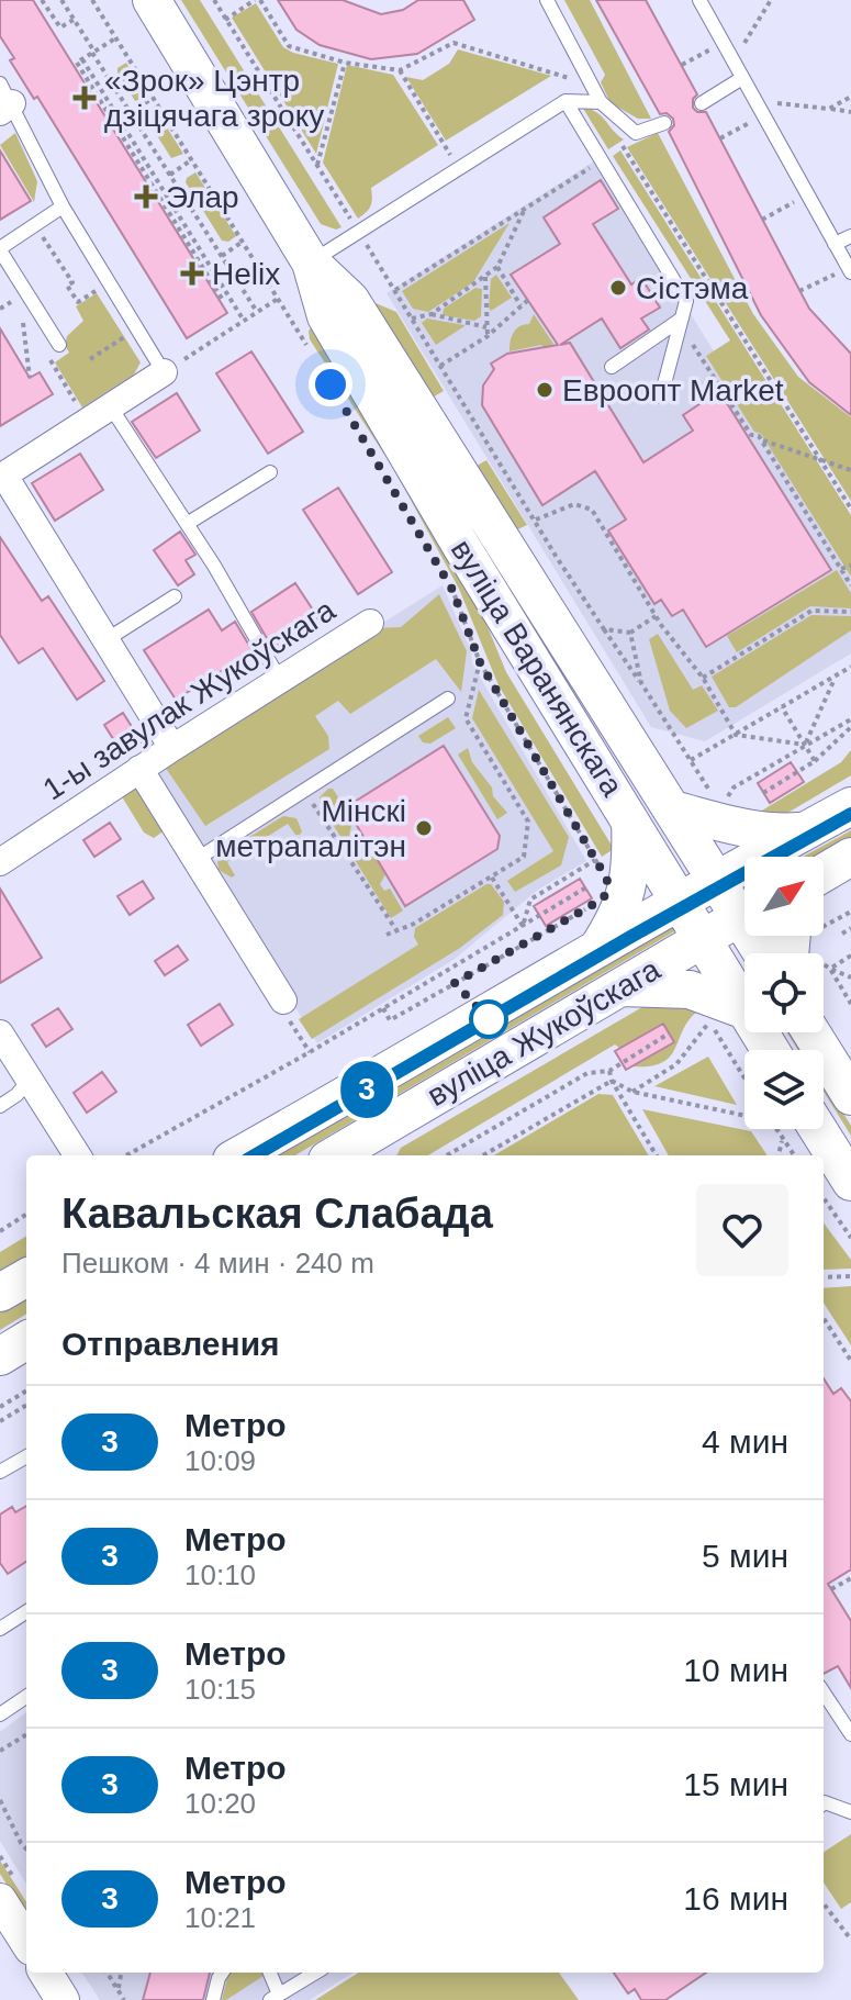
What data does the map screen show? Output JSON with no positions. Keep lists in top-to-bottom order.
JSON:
{
  "streets": {
    "main road": ["вуліца Варанянскага", "вуліца Жукоўскага"],
    "street": ["1-ы завулак Жукоўскага"]
  },
  "crossings": [
    ["вуліца Варанянскага", "вуліца Жукоўскага"]
  ],
  "places": {
    "health": ["«Зрок» Цэнтр дзіцячага зроку", "Элар", "Helix"],
    "other": ["Сістэма", "Евроопт Market", "Мінскі метрапалітэн"]
  },
  "lines": ["metro line 3"],
  "north": "top right",
  "page": {
    "on_map": "3",
    "heading": [
      ["Кавальская Слабада", "Пешком · 4 мин · 240 m"],
      "Отправления"
    ],
    "list": [
      {
        "mark": "3",
        "name": "Метро",
        "note": "10:09",
        "value": "4 мин"
      },
      {
        "mark": "3",
        "name": "Метро",
        "note": "10:10",
        "value": "5 мин"
      },
      {
        "mark": "3",
        "name": "Метро",
        "note": "10:15",
        "value": "10 мин"
      },
      {
        "mark": "3",
        "name": "Метро",
        "note": "10:20",
        "value": "15 мин"
      },
      {
        "mark": "3",
        "name": "Метро",
        "note": "10:21",
        "value": "16 мин"
      }
    ]
  }
}
